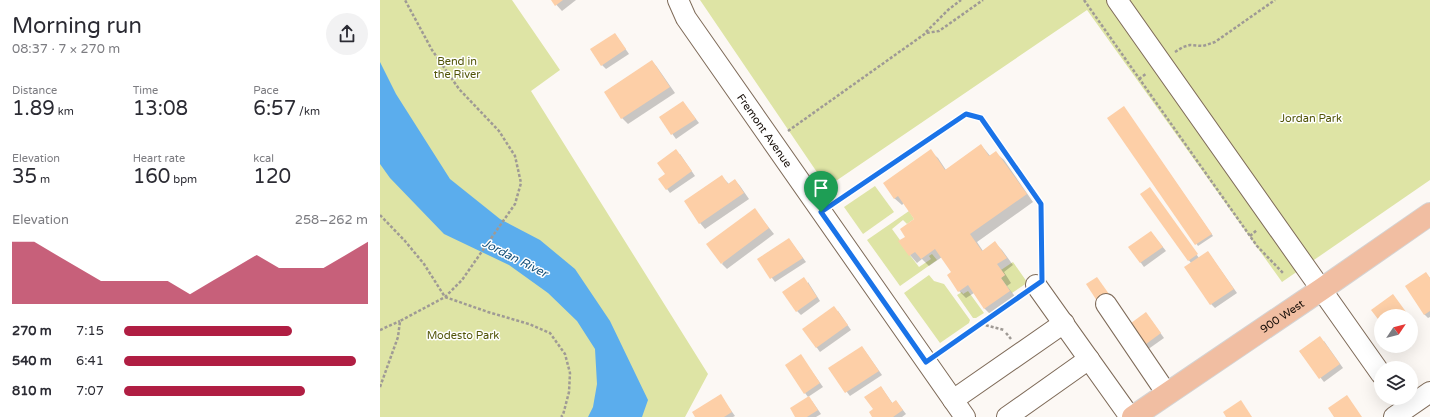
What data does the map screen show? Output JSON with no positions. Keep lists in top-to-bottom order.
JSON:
{
  "streets": {
    "main road": ["900 West"],
    "street": ["Fremont Avenue"]
  },
  "water": ["Jordan River"],
  "parks": ["Bend in the River", "Jordan Park", "Modesto Park"],
  "north": "top right",
  "page": {
    "heading": ["Morning run", "08:37 · 7 × 270 m"],
    "stats": [
      ["Distance", "1.89 km"],
      ["Time", "13:08"],
      ["Pace", "6:57 /km"],
      ["Elevation", "35 m"],
      ["Heart rate", "160 bpm"],
      ["kcal", "120"]
    ],
    "chart": ["Elevation", "258–262 m"],
    "list": [
      {
        "name": "270 m",
        "note": "7:15"
      },
      {
        "name": "540 m",
        "note": "6:41"
      },
      {
        "name": "810 m",
        "note": "7:07"
      }
    ]
  }
}
